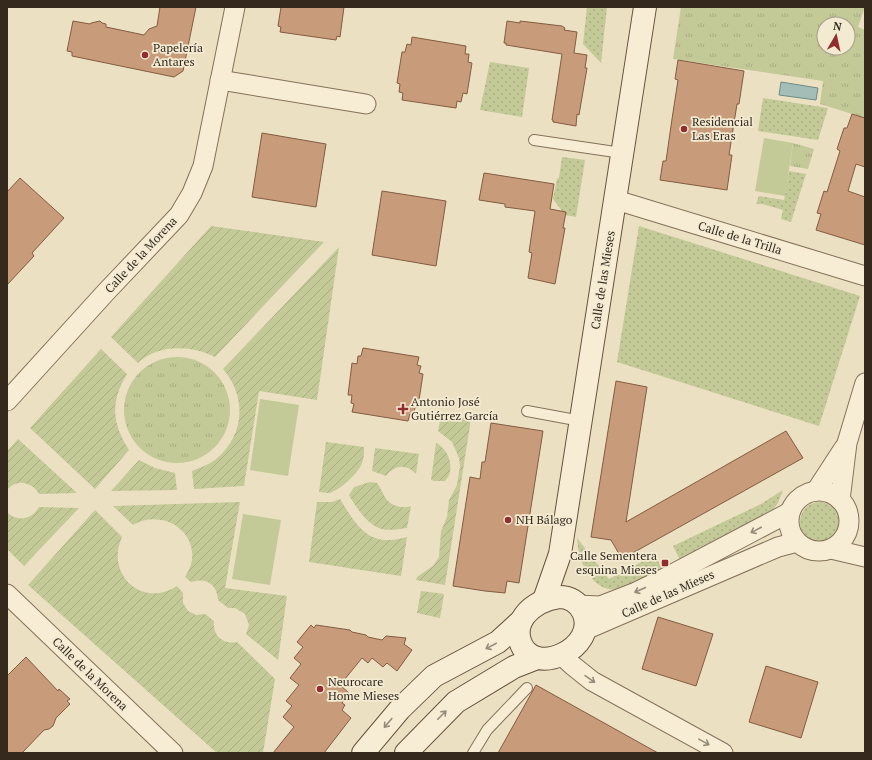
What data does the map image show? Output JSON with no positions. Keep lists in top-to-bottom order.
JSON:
{
  "streets": {
    "main road": ["Calle de las Mieses"],
    "street": ["Calle de la Trilla", "Calle de la Morena"]
  },
  "crossings": [
    ["Calle de la Trilla", "Calle de las Mieses"]
  ],
  "places": {
    "other": [
      "Papelería Antares",
      "Residencial Las Eras",
      "NH Bálago",
      "Neurocare Home Mieses"
    ],
    "health": ["Antonio José Gutiérrez García"],
    "transit": ["Calle Sementera esquina Mieses"]
  },
  "north": "top"
}
